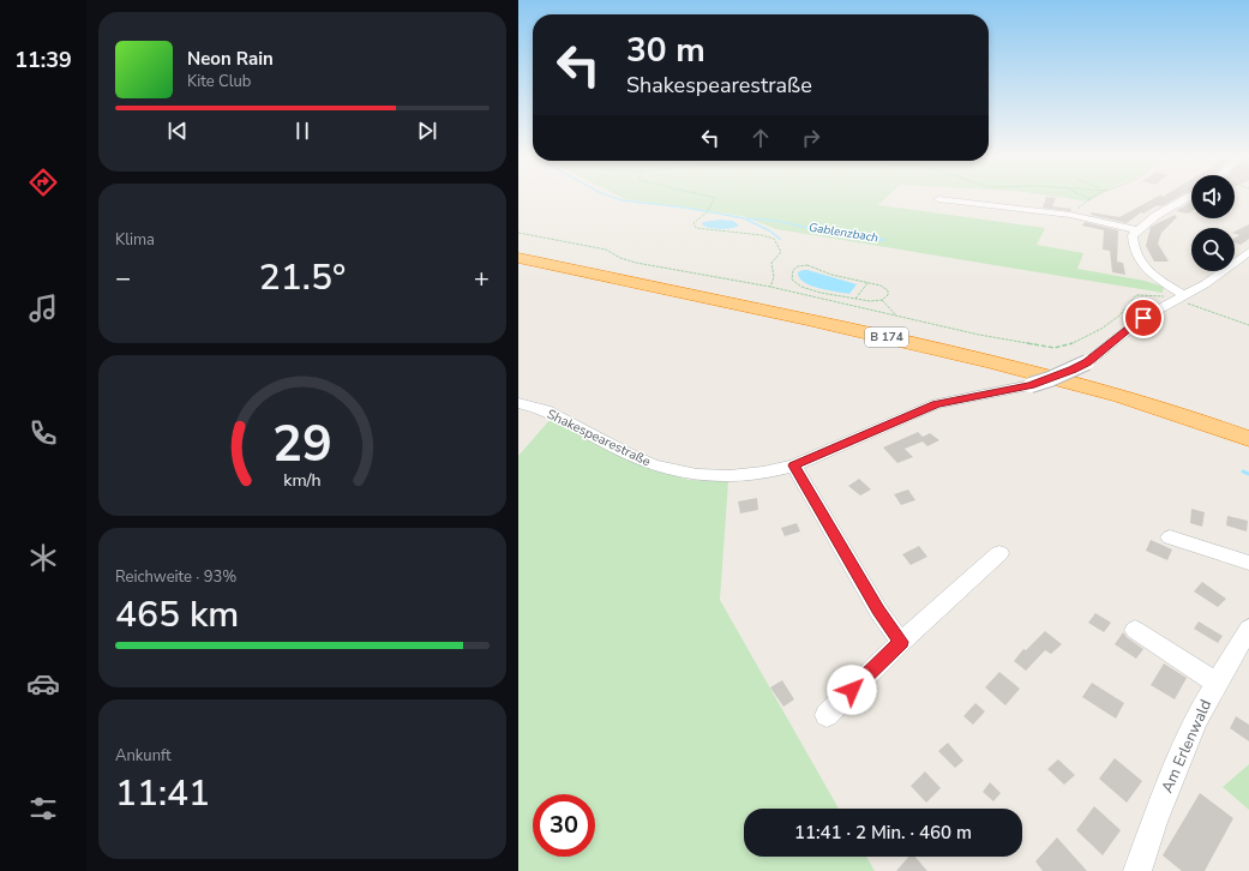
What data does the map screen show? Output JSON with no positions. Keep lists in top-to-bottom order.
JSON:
{
  "streets": {
    "highway": ["B 174"],
    "street": ["Shakespearestraße", "Am Erlenwald"]
  },
  "water": ["Gablenzbach"],
  "page": {
    "tabs": "11:39",
    "turn": ["30 m", "Shakespearestraße"],
    "song": ["Neon Rain", "Kite Club"],
    "tile": [
      "Klima",
      ["Reichweite · 93%", "465 km"],
      ["Ankunft", "11:41"]
    ],
    "heat": ["−", "21.5°", "+"],
    "limit": "30",
    "trip": "11:41 · 2 Min. · 460 m",
    "gauge": ["29", "km/h"]
  }
}
